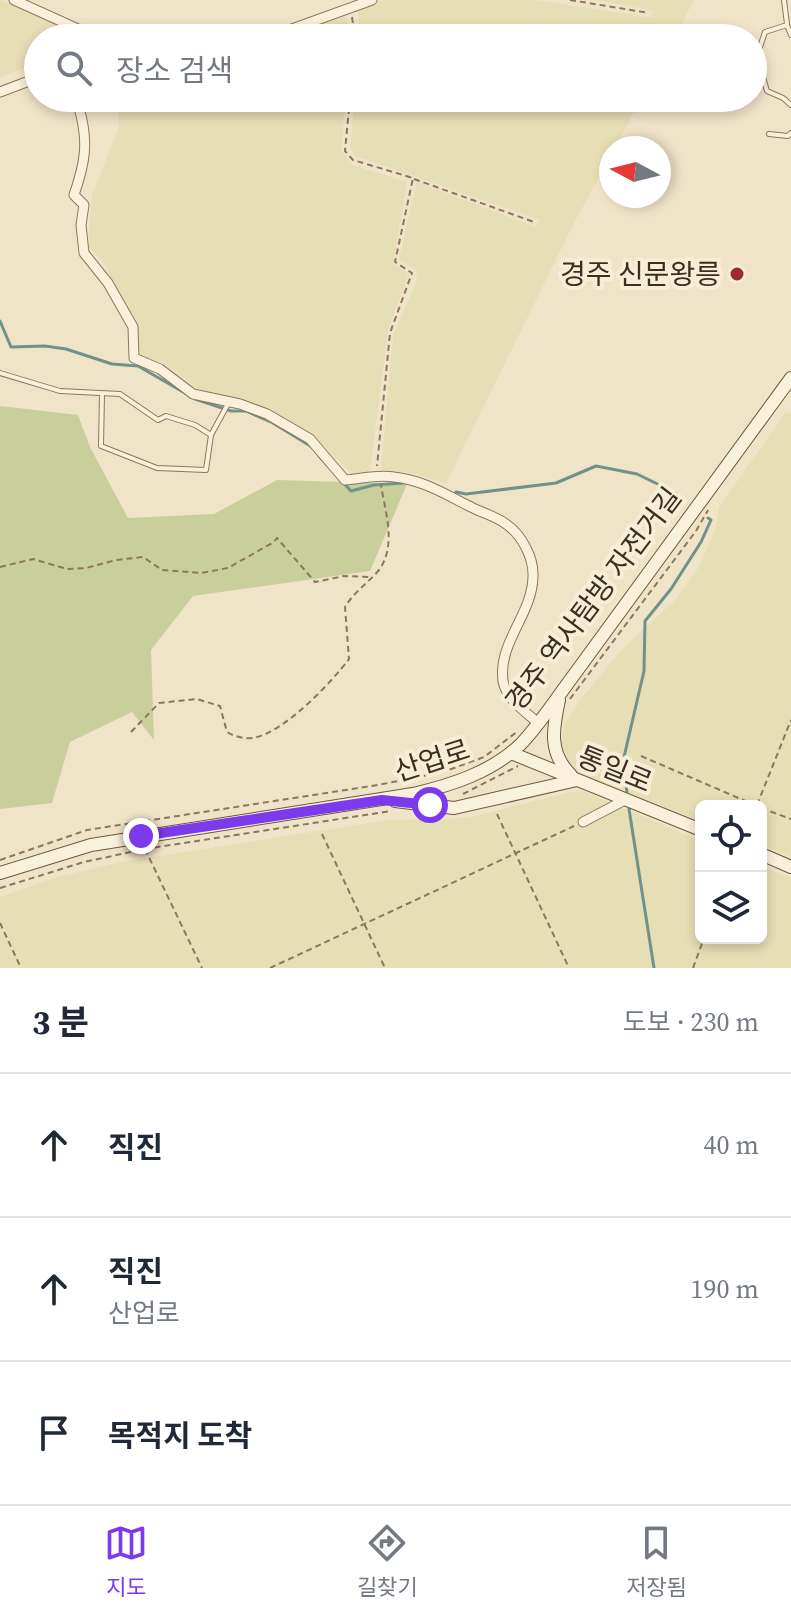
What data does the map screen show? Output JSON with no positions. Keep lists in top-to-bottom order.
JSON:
{
  "streets": {
    "street": ["산업로", "통일로"],
    "path": ["경주 역사탐방 자전거길"]
  },
  "crossings": [
    ["경주 역사탐방 자전거길", "산업로"],
    ["산업로", "통일로"]
  ],
  "places": ["경주 신문왕릉"],
  "north": "left",
  "page": {
    "search": "장소 검색",
    "heading": ["3 분", "도보 · 230 m"],
    "list": [
      ["직진", "40 m"],
      ["직진", "산업로", "190 m"],
      "목적지 도착"
    ],
    "nav": ["지도", "길찾기", "저장됨"]
  }
}
